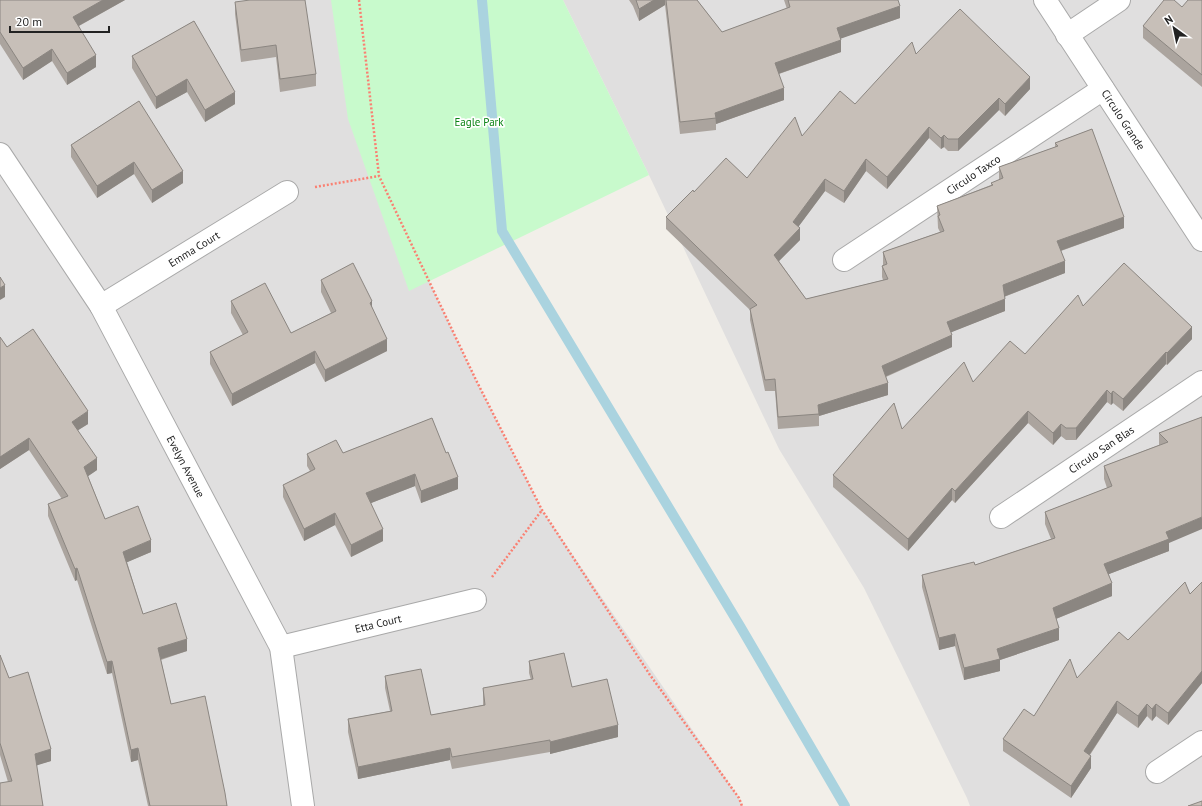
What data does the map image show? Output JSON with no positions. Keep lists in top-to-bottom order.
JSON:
{
  "streets": {
    "street": [
      "Circulo Grande",
      "Circulo Taxco",
      "Emma Court",
      "Circulo San Blas",
      "Evelyn Avenue",
      "Etta Court"
    ]
  },
  "crossings": [
    ["Circulo Grande", "Circulo Taxco"],
    ["Emma Court", "Evelyn Avenue"],
    ["Evelyn Avenue", "Etta Court"]
  ],
  "parks": ["Eagle Park"],
  "scale_bar": "20 m",
  "north": "top left"
}
